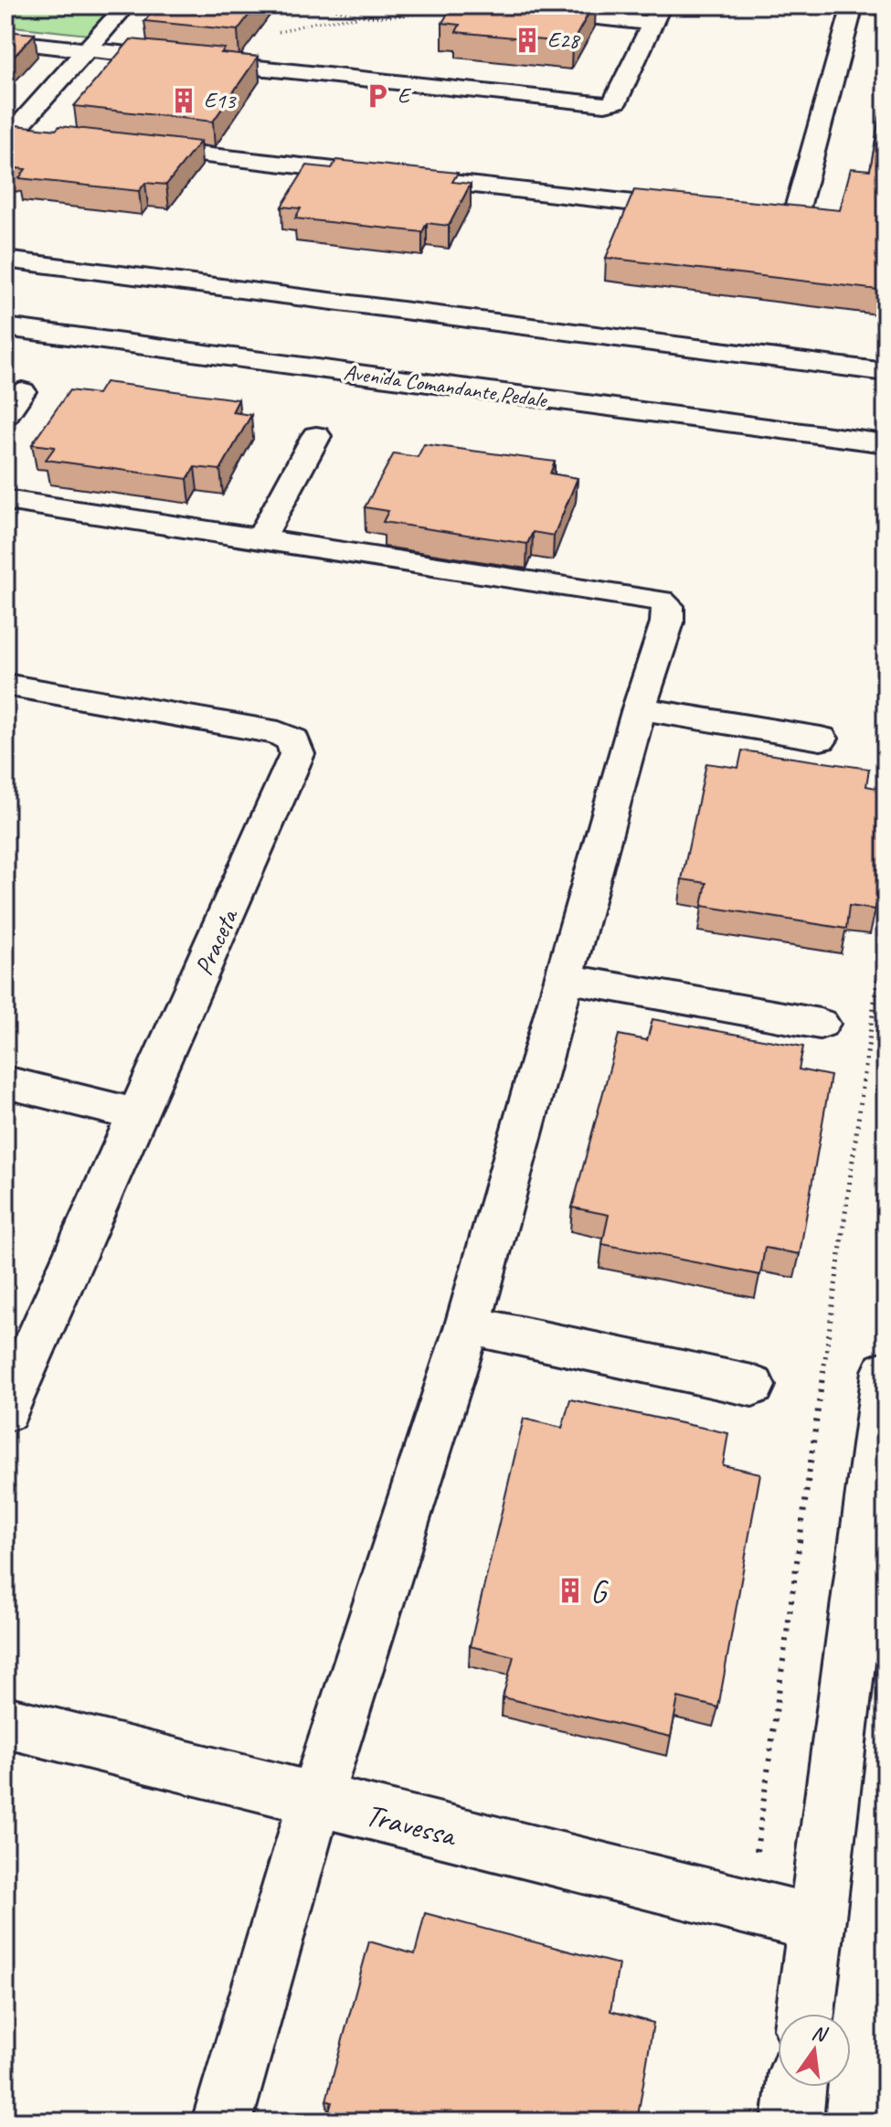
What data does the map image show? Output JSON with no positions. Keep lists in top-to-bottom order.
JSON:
{
  "streets": {
    "street": ["Avenida Comandante Pedale", "Praceta", "Travessa"]
  },
  "places": {
    "building": ["E28", "E13", "G"],
    "parking": ["E"]
  },
  "north": "top"
}
